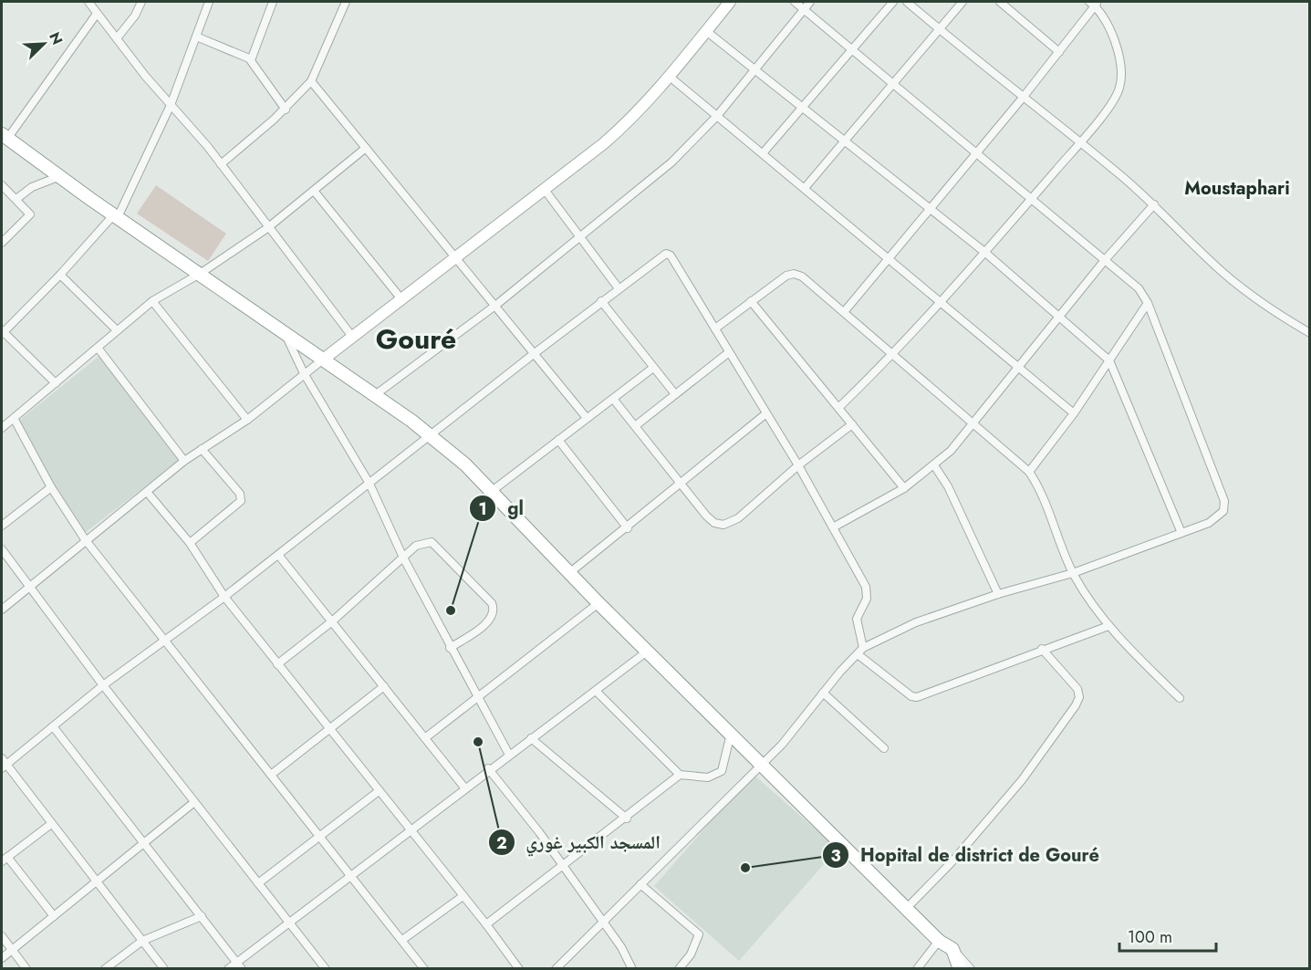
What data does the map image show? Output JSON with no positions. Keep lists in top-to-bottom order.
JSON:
{
  "districts": ["Moustaphari", "Gouré"],
  "places": ["gl", "المسجد الكبير غوري", "Hopital de district de Gouré"],
  "scale_bar": "100 m",
  "north": "top right"
}
